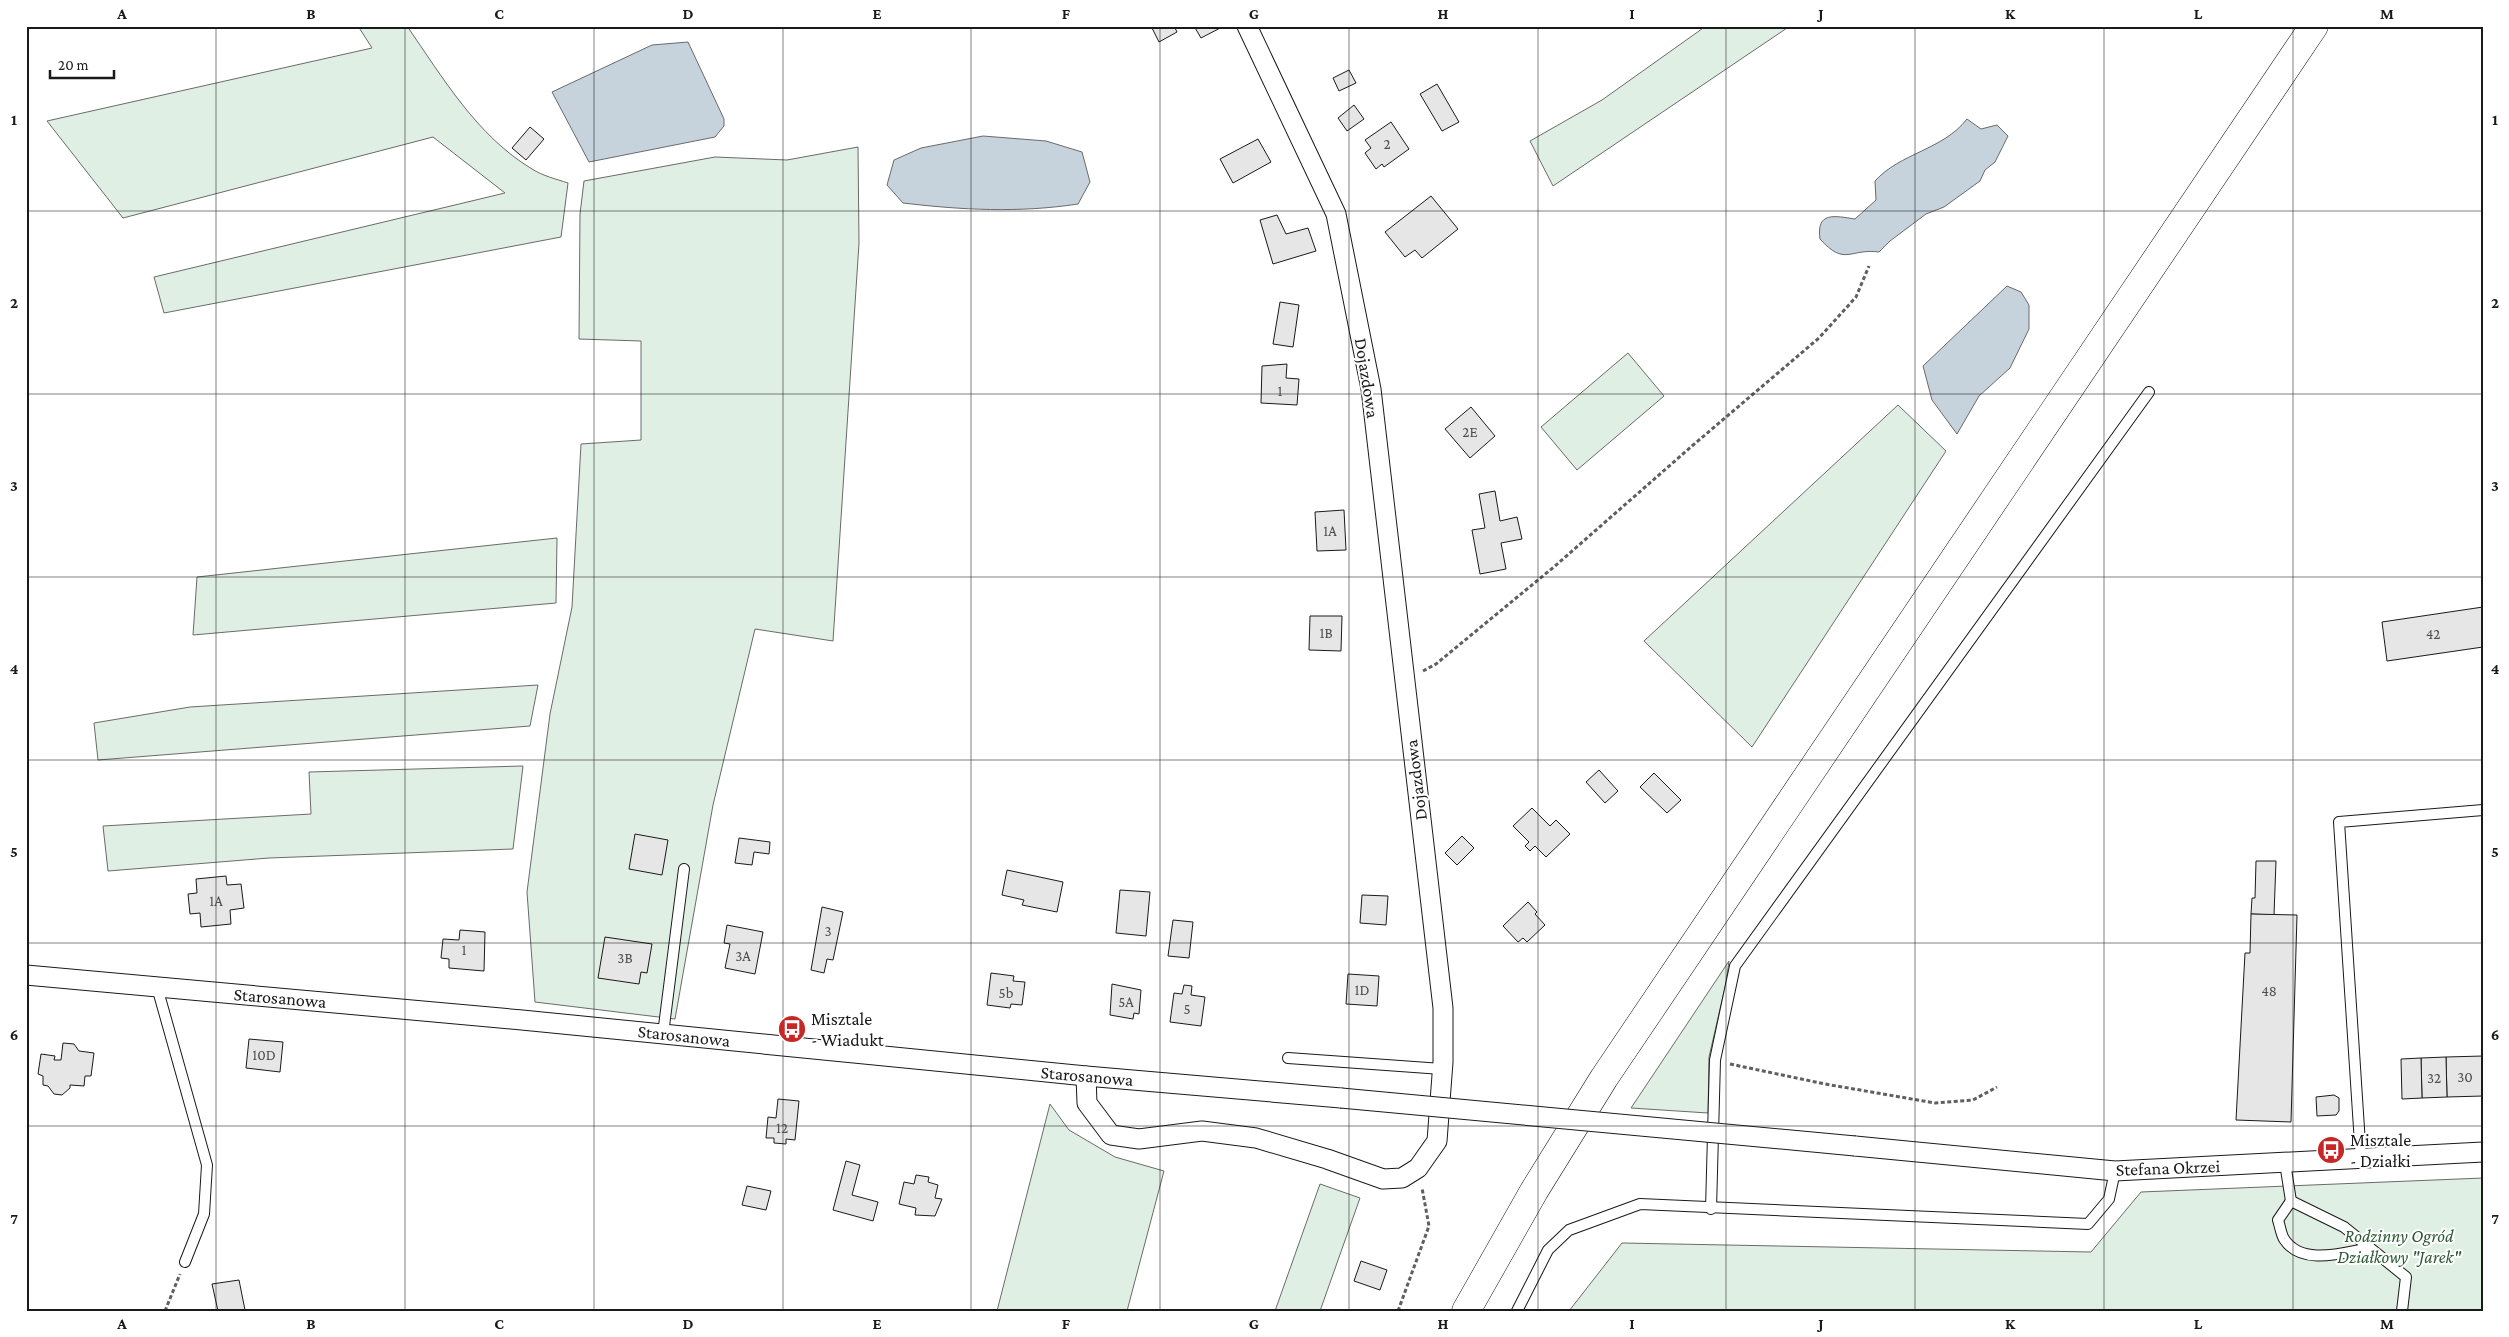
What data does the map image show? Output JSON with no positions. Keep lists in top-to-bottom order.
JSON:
{
  "streets": {
    "street": ["Dojazdowa", "Starosanowa", "Stefana Okrzei"]
  },
  "crossings": [
    ["Dojazdowa", "Starosanowa"],
    ["Starosanowa", "Stefana Okrzei"]
  ],
  "parks": ["Rodzinny Ogród Działkowy \"Jarek\""],
  "places": {
    "bus stop": ["Misztale - Wiadukt", "Misztale - Działki"]
  },
  "house_numbers": [
    "2",
    "1",
    "2E",
    "1A",
    "1B",
    "42",
    "1A",
    "3",
    "1",
    "3A",
    "3B",
    "1D",
    "48",
    "5b",
    "5A",
    "5",
    "10D",
    "30",
    "32",
    "12"
  ],
  "scale_bar": "20 m",
  "grid": {
    "columns": [
      "A",
      "B",
      "C",
      "D",
      "E",
      "F",
      "G",
      "H",
      "I",
      "J",
      "K",
      "L",
      "M"
    ],
    "rows": [
      "1",
      "2",
      "3",
      "4",
      "5",
      "6",
      "7"
    ]
  }
}
